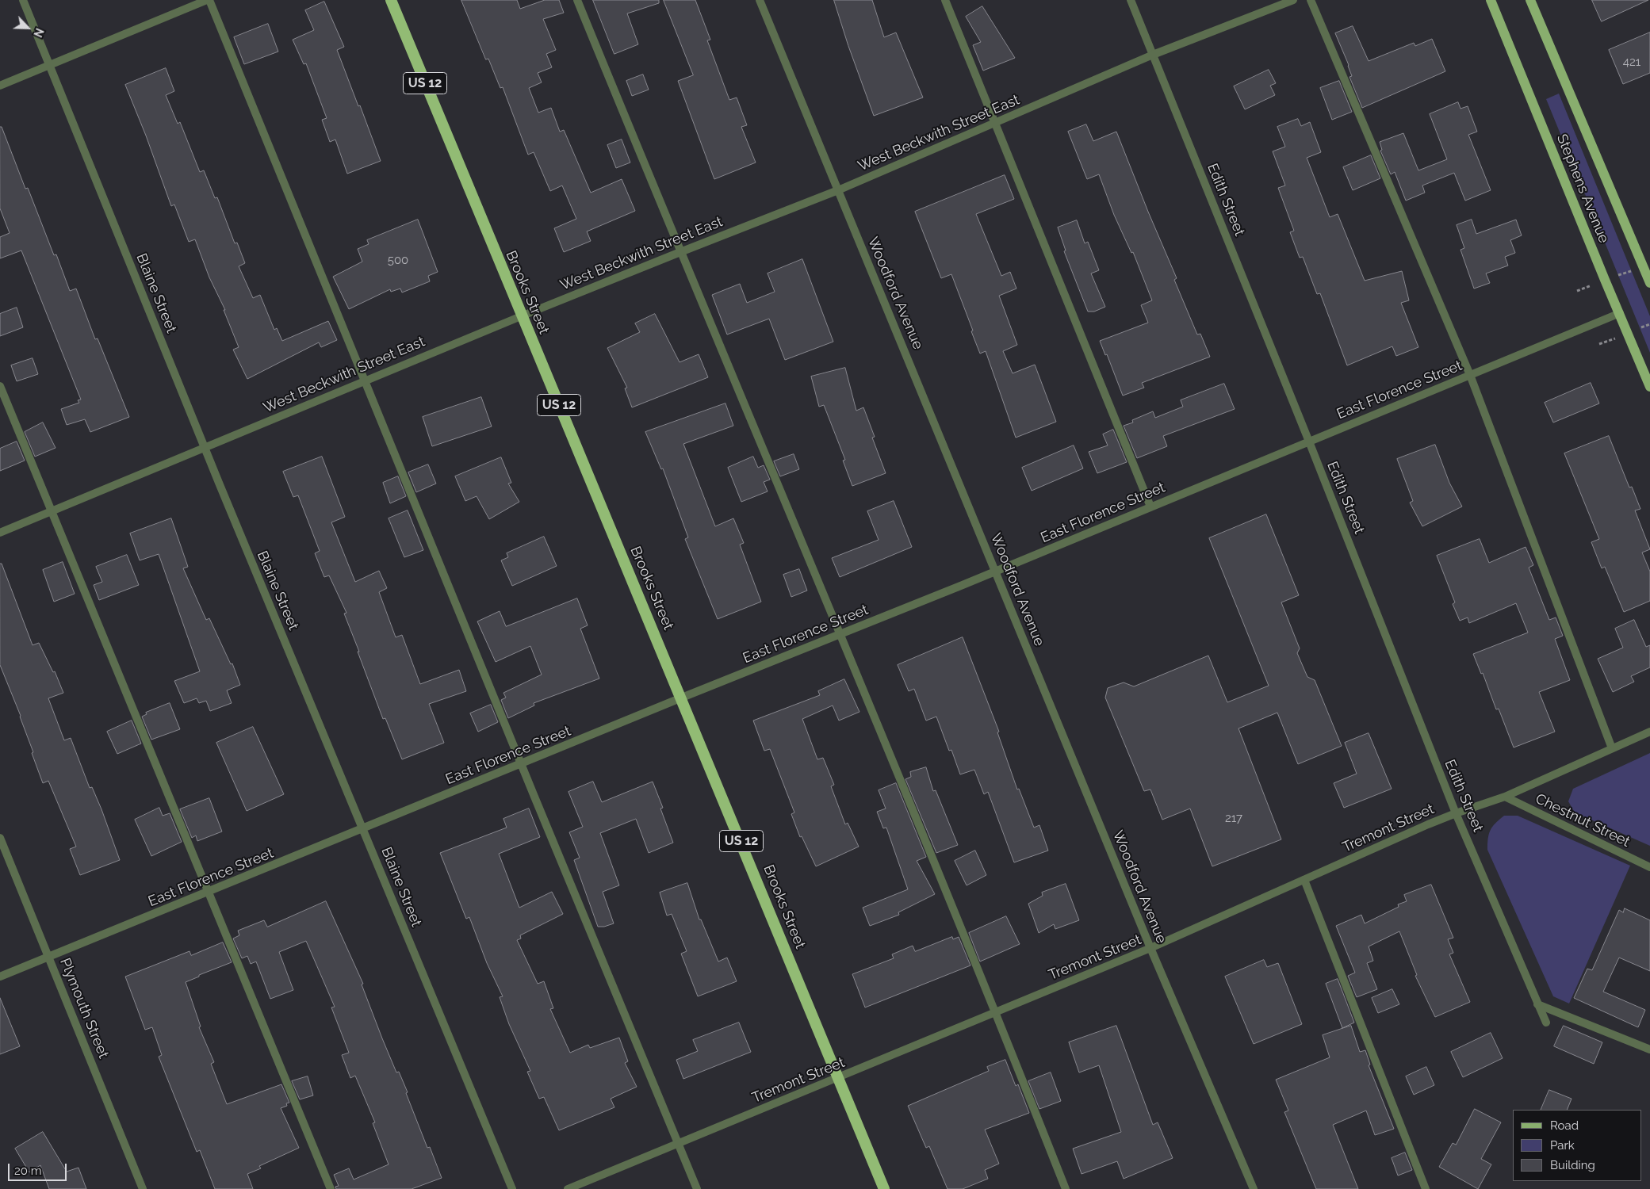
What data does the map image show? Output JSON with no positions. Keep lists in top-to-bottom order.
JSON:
{
  "streets": {
    "highway": ["US 12", "Brooks Street"],
    "main road": ["Stephens Avenue"],
    "street": [
      "West Beckwith Street East",
      "Edith Street",
      "Blaine Street",
      "Woodford Avenue",
      "East Florence Street",
      "Chestnut Street",
      "Tremont Street",
      "Plymouth Street"
    ]
  },
  "crossings": [
    ["West Beckwith Street East", "Edith Street"],
    ["West Beckwith Street East", "Brooks Street"],
    ["West Beckwith Street East", "Blaine Street"],
    ["West Beckwith Street East", "Woodford Avenue"],
    ["Stephens Avenue", "East Florence Street"],
    ["Edith Street", "East Florence Street"],
    ["Edith Street", "Tremont Street"],
    ["Brooks Street", "East Florence Street"],
    ["Brooks Street", "Tremont Street"],
    ["Blaine Street", "East Florence Street"],
    ["Woodford Avenue", "East Florence Street"],
    ["Woodford Avenue", "Tremont Street"],
    ["East Florence Street", "Plymouth Street"],
    ["Chestnut Street", "Tremont Street"]
  ],
  "house_numbers": ["421", "500", "217"],
  "legend": ["Road", "Park", "Building"],
  "scale_bar": "20 m",
  "north": "bottom right"
}
